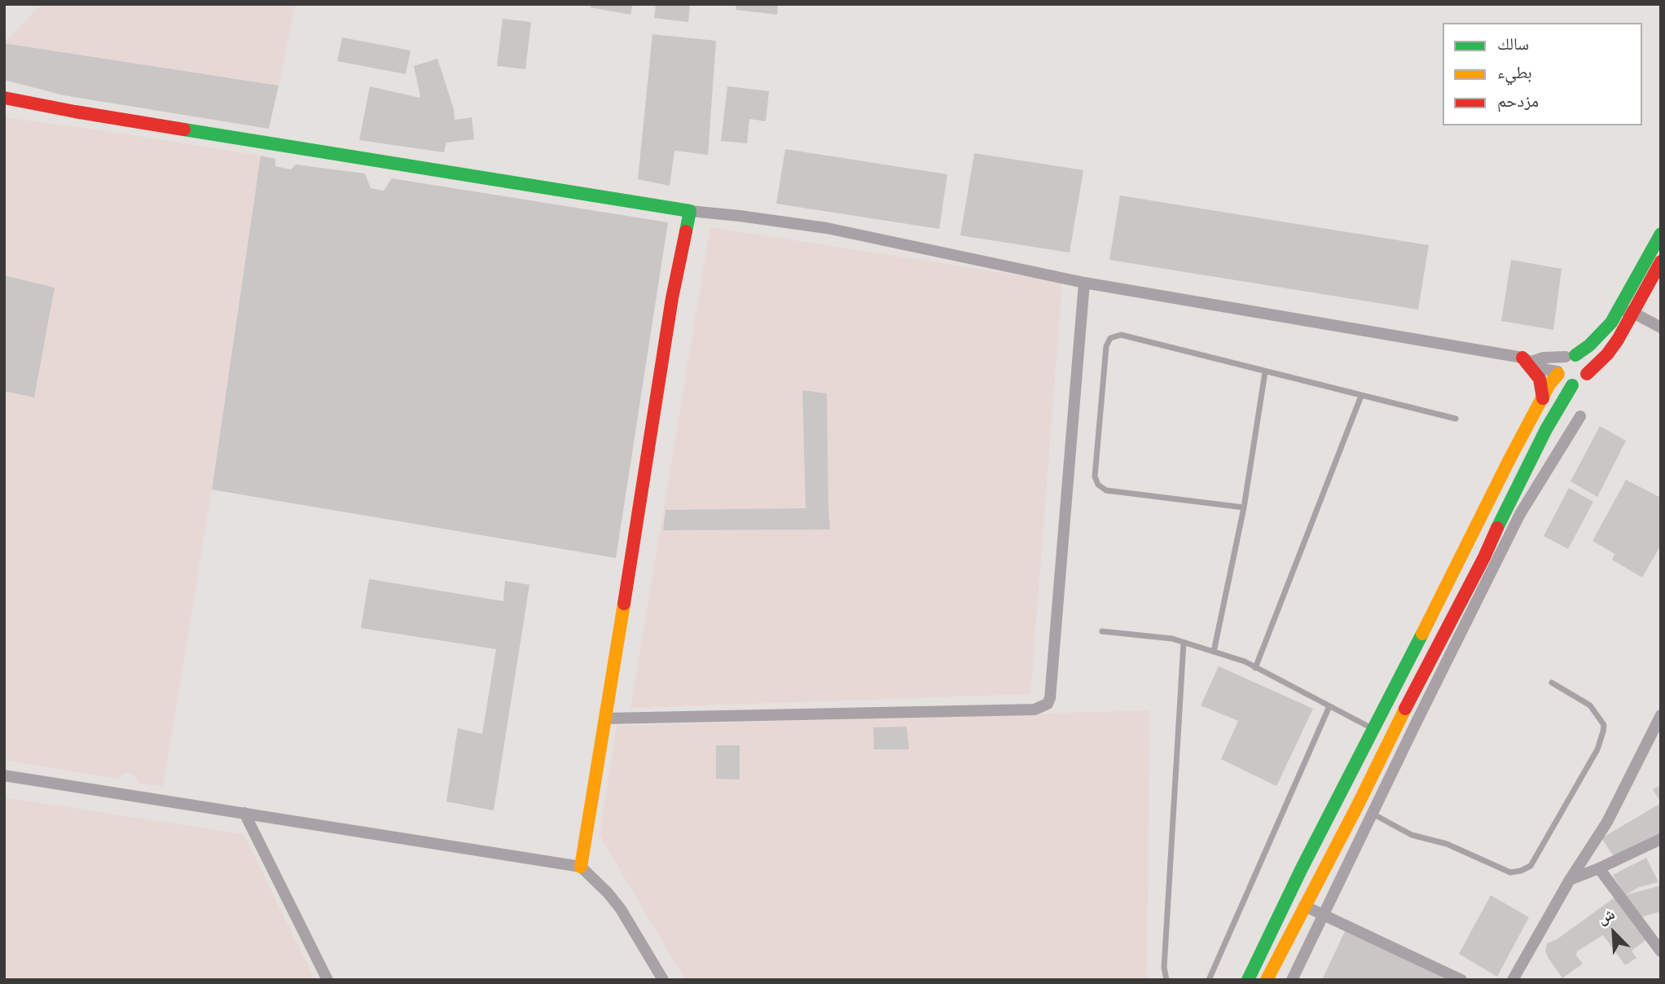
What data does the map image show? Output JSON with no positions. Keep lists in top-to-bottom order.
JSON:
{
  "legend": ["سالك", "بطيء", "مزدحم"],
  "north": "top left"
}
